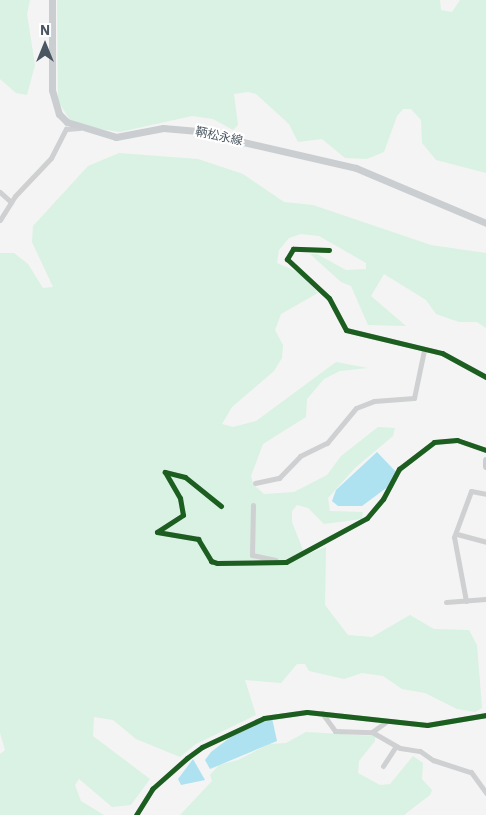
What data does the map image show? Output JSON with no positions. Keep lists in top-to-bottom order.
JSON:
{
  "streets": {
    "main road": ["鞆松永線"]
  },
  "north": "top"
}
